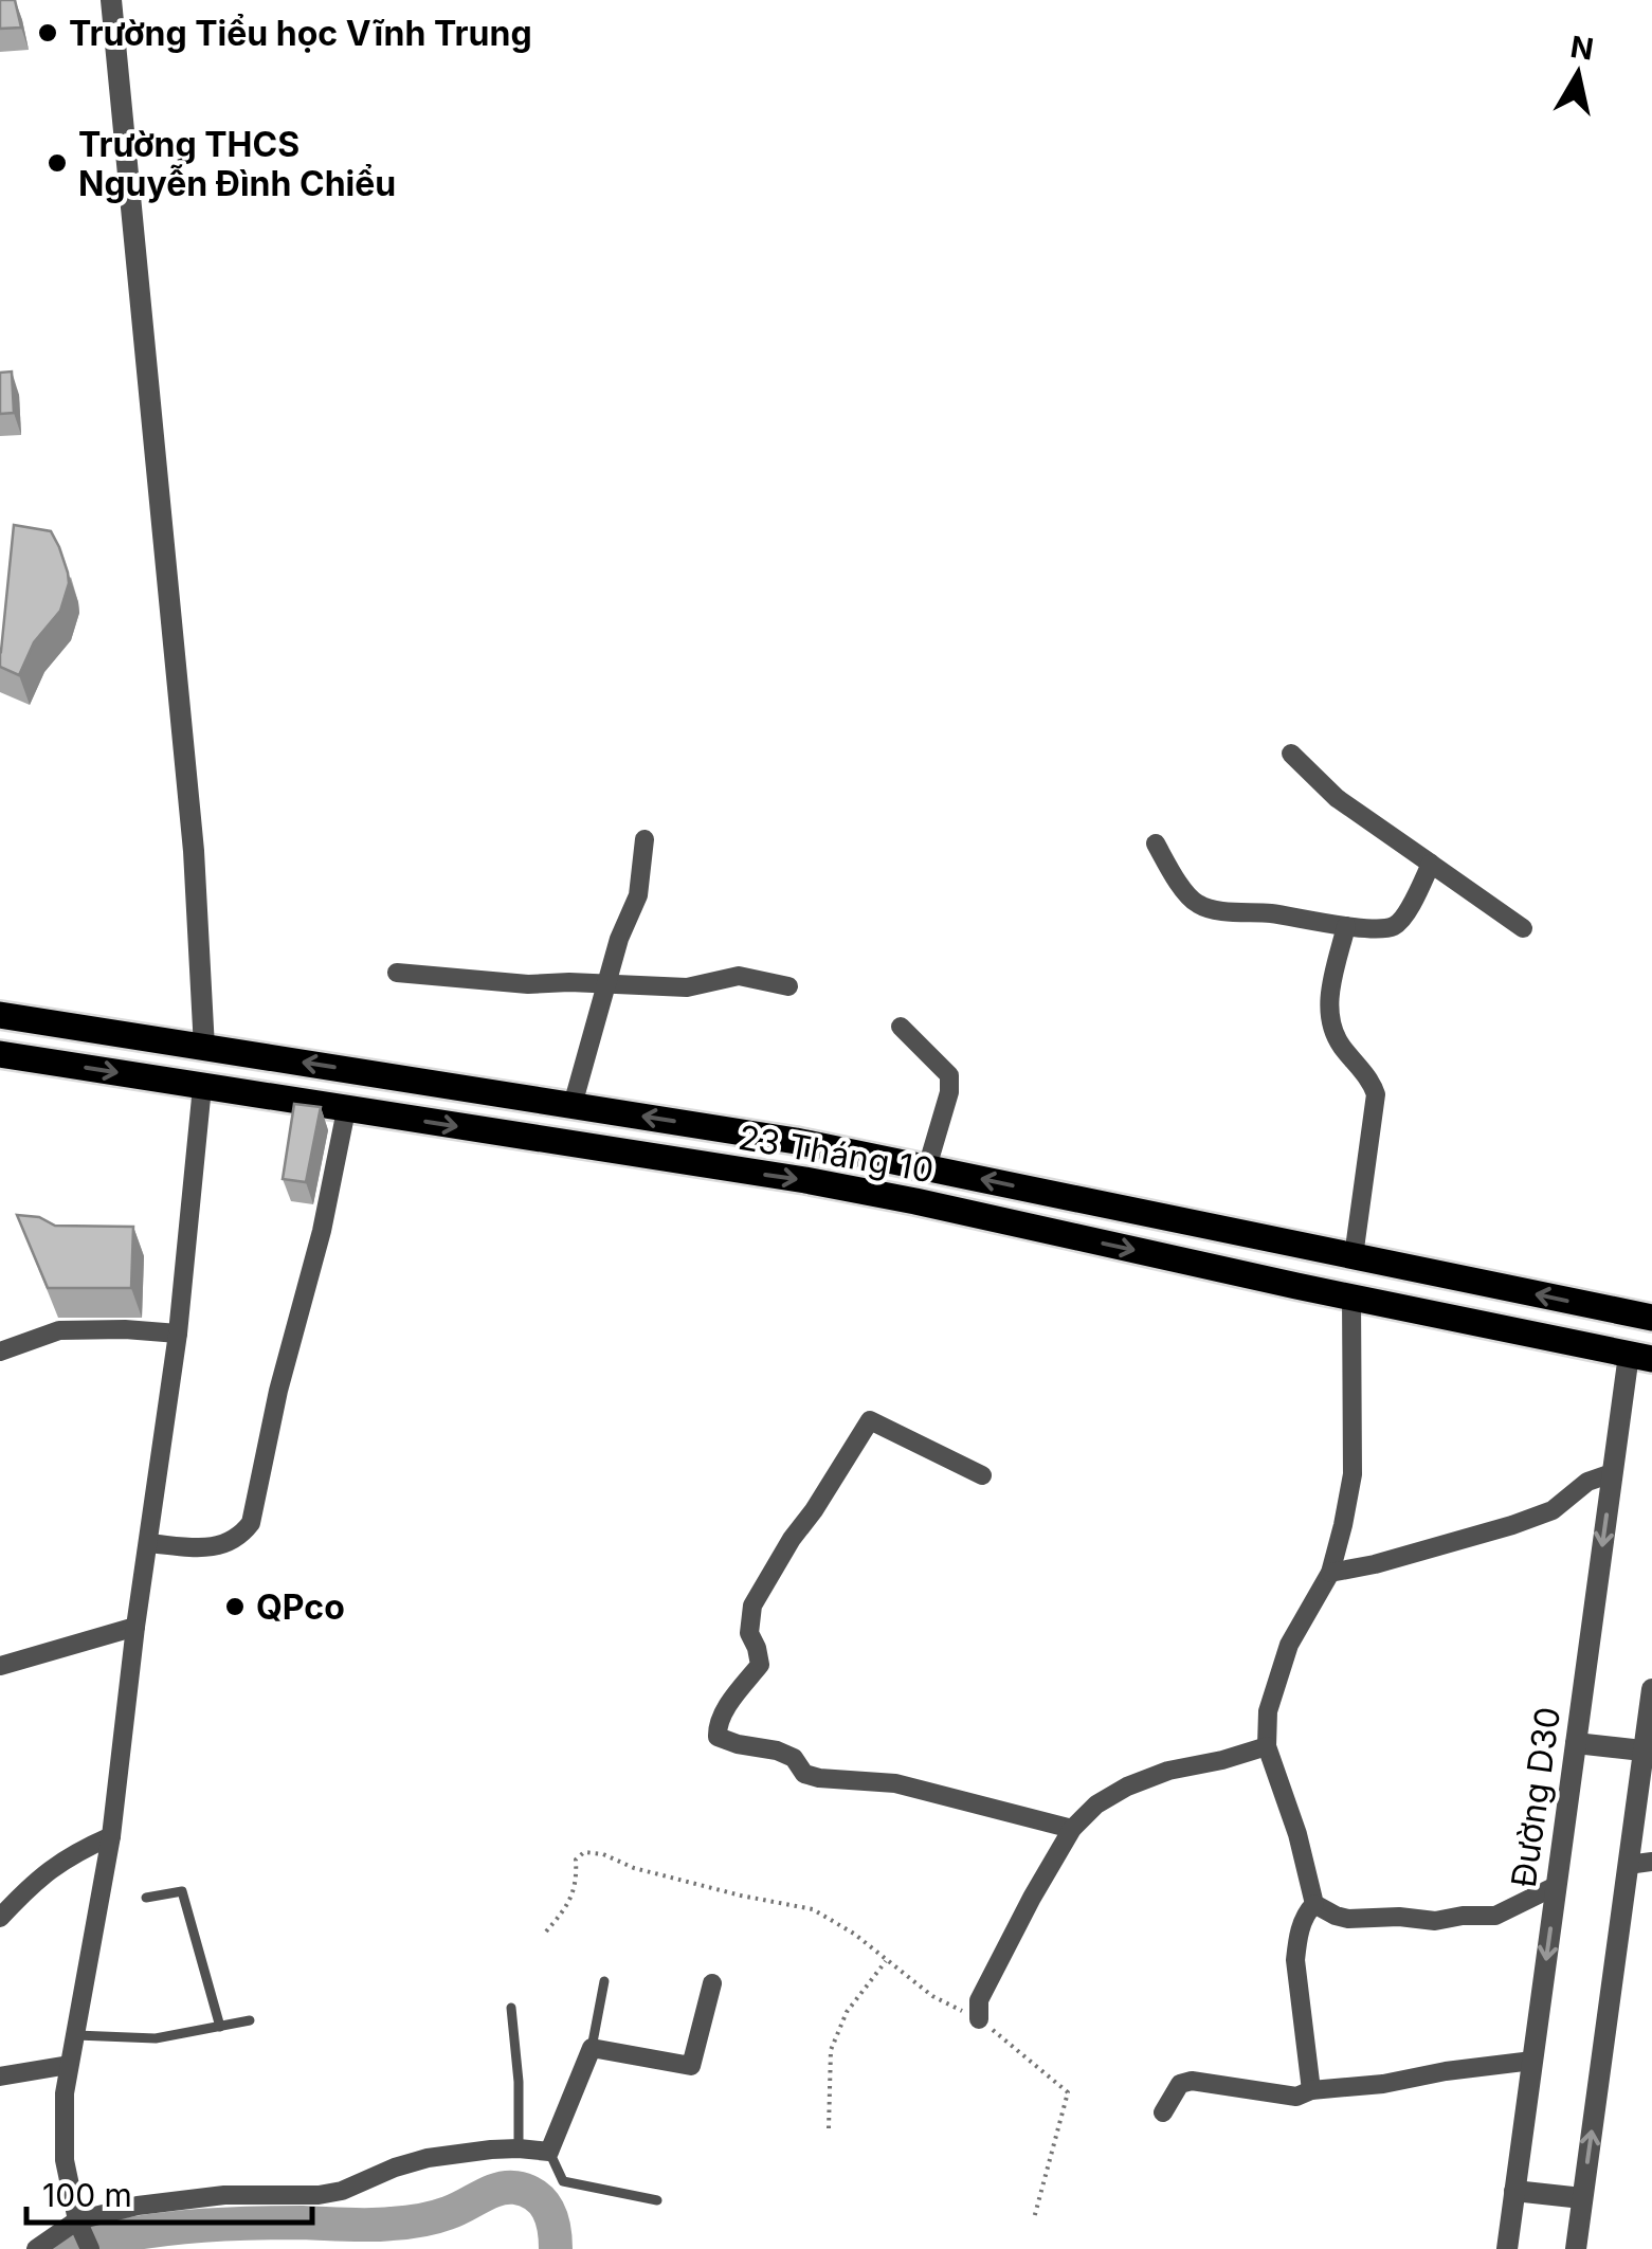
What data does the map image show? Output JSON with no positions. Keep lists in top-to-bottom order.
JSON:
{
  "streets": {
    "main road": ["23 Tháng 10"],
    "street": ["Đường D30"]
  },
  "crossings": [
    ["23 Tháng 10", "Đường D30"]
  ],
  "places": ["Trường Tiểu học Vĩnh Trung", "Trường THCS Nguyễn Đình Chiểu", "QPco"],
  "scale_bar": "100 m",
  "north": "top"
}
